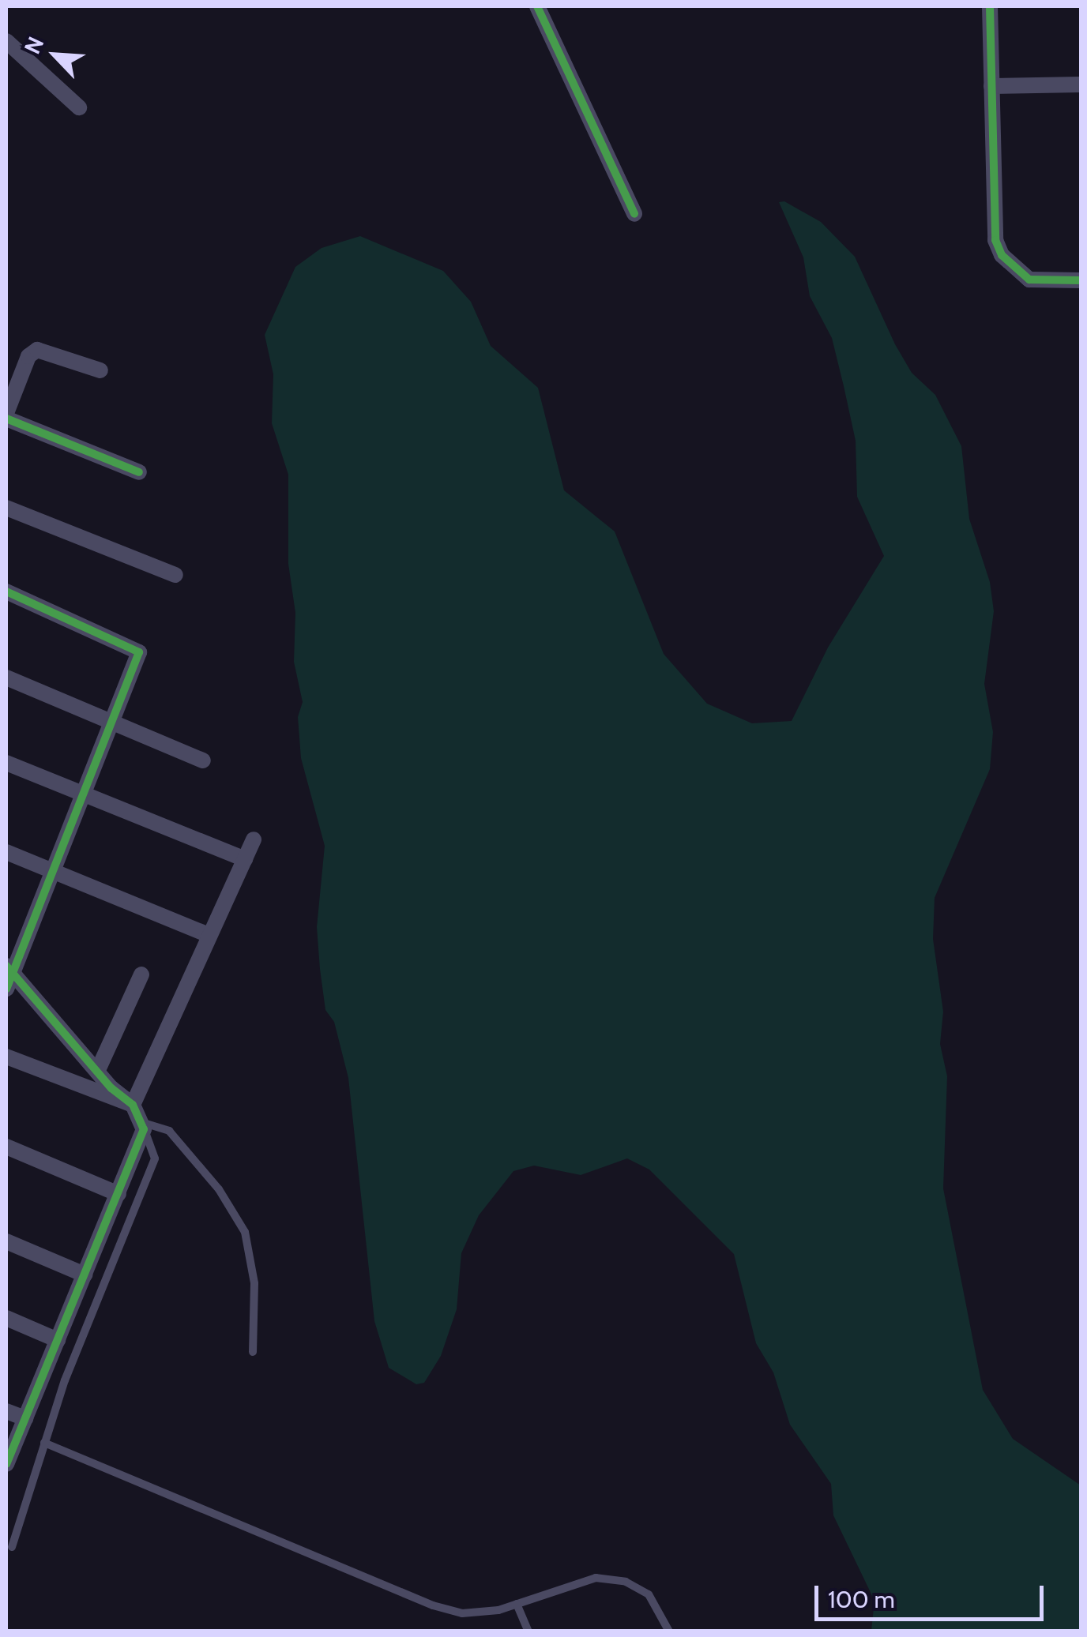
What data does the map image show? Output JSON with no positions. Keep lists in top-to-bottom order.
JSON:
{
  "scale_bar": "100 m",
  "north": "top left"
}
